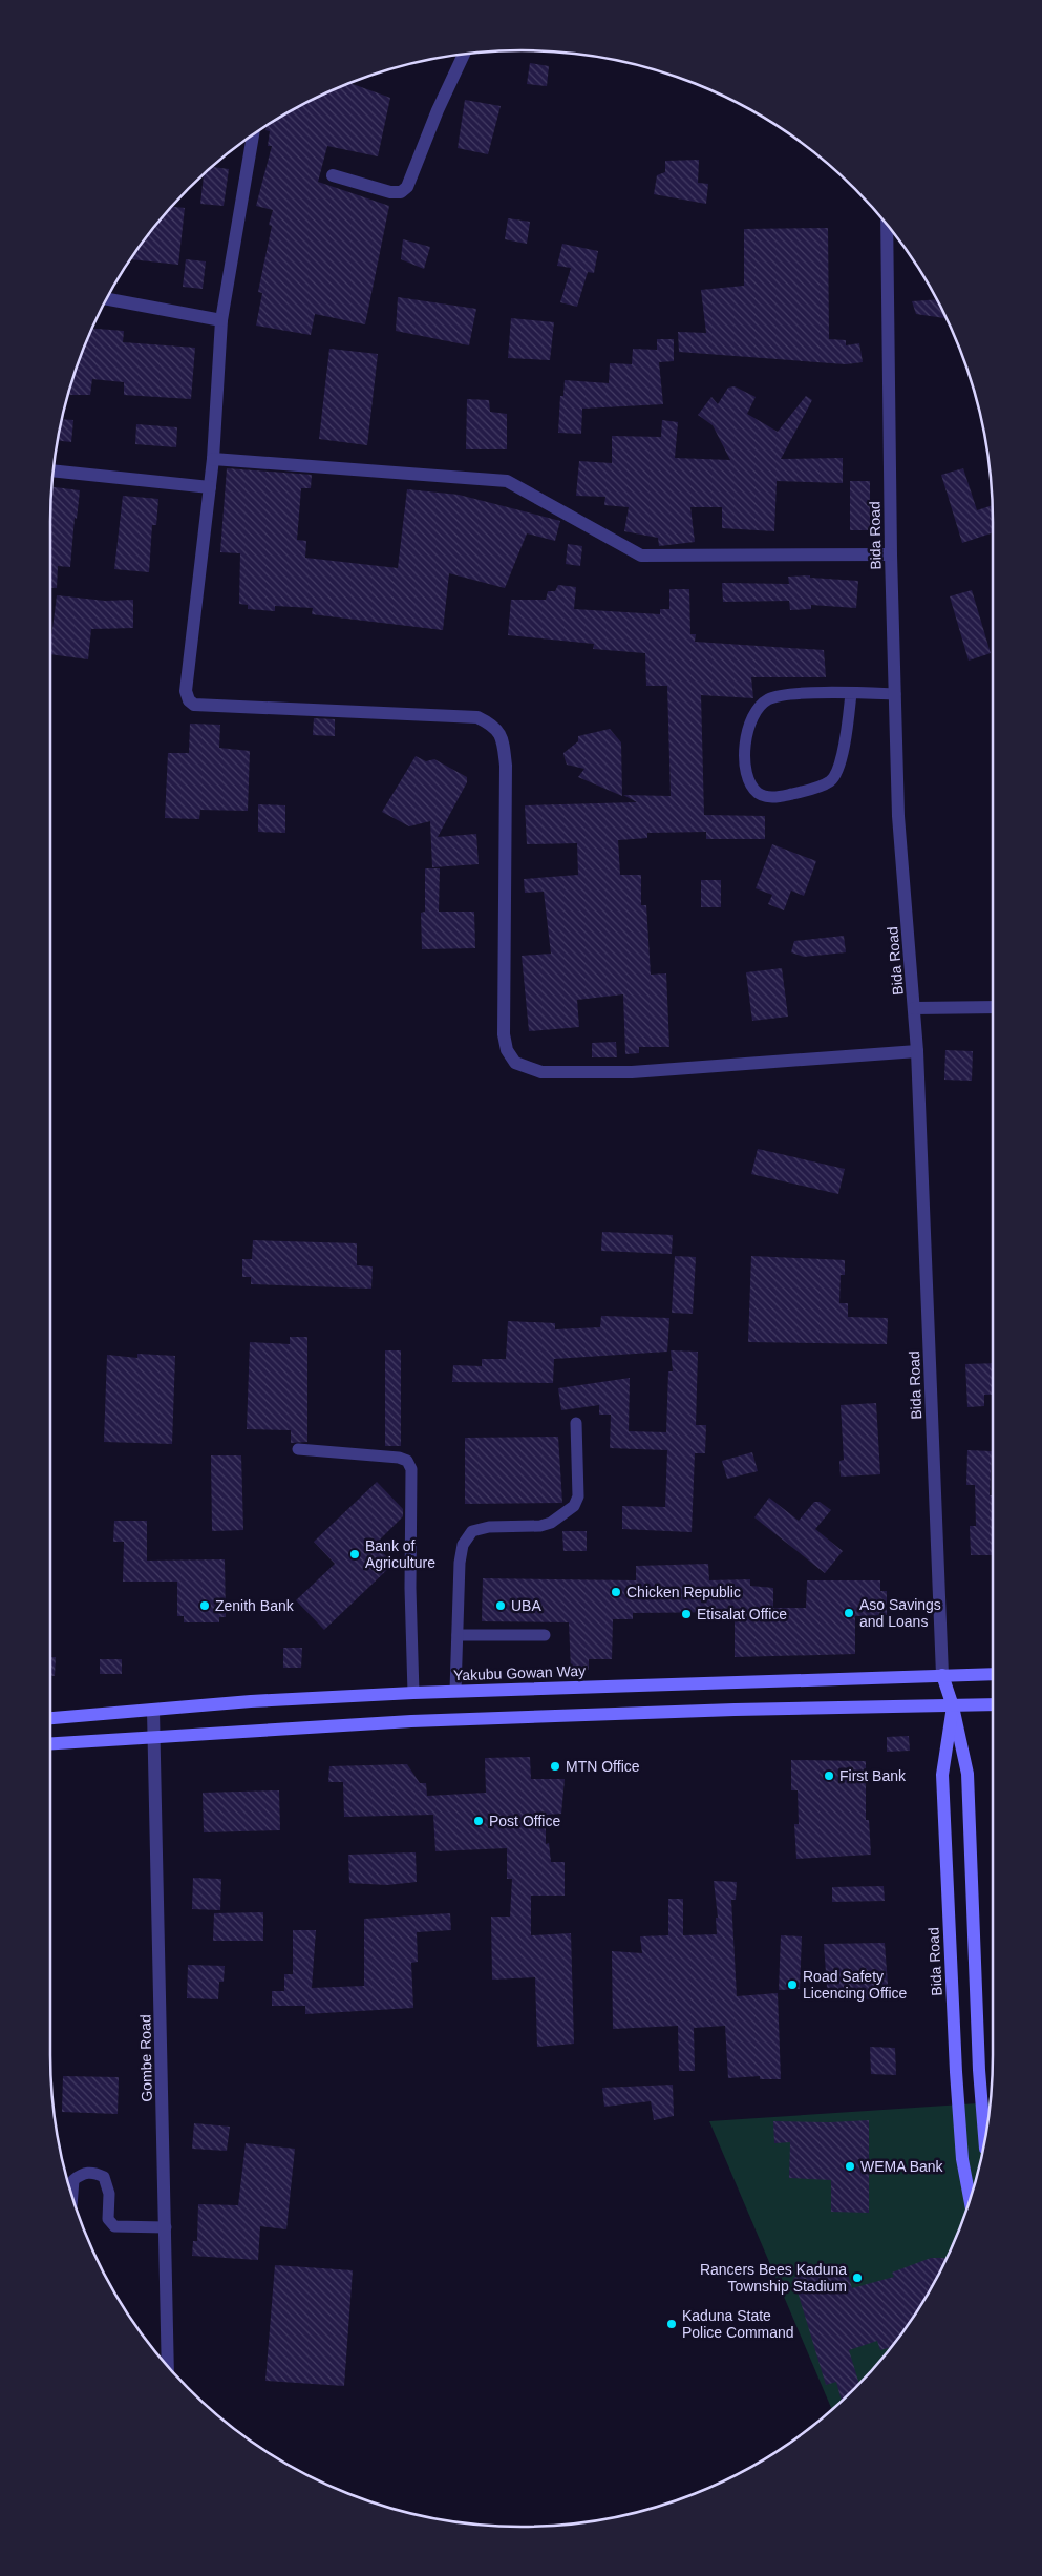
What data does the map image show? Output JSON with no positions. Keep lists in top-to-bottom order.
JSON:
{
  "streets": {
    "street": ["Bida Road", "Yakubu Gowan Way", "Gombe Road"]
  },
  "crossings": [
    ["Bida Road", "Yakubu Gowan Way"],
    ["Yakubu Gowan Way", "Gombe Road"]
  ],
  "places": [
    "Bank of Agriculture",
    "Chicken Republic",
    "Zenith Bank",
    "UBA",
    "Aso Savings and Loans",
    "Etisalat Office",
    "MTN Office",
    "First Bank",
    "Post Office",
    "Road Safety Licencing Office",
    "WEMA Bank",
    "Rancers Bees Kaduna Township Stadium",
    "Kaduna State Police Command"
  ]
}
